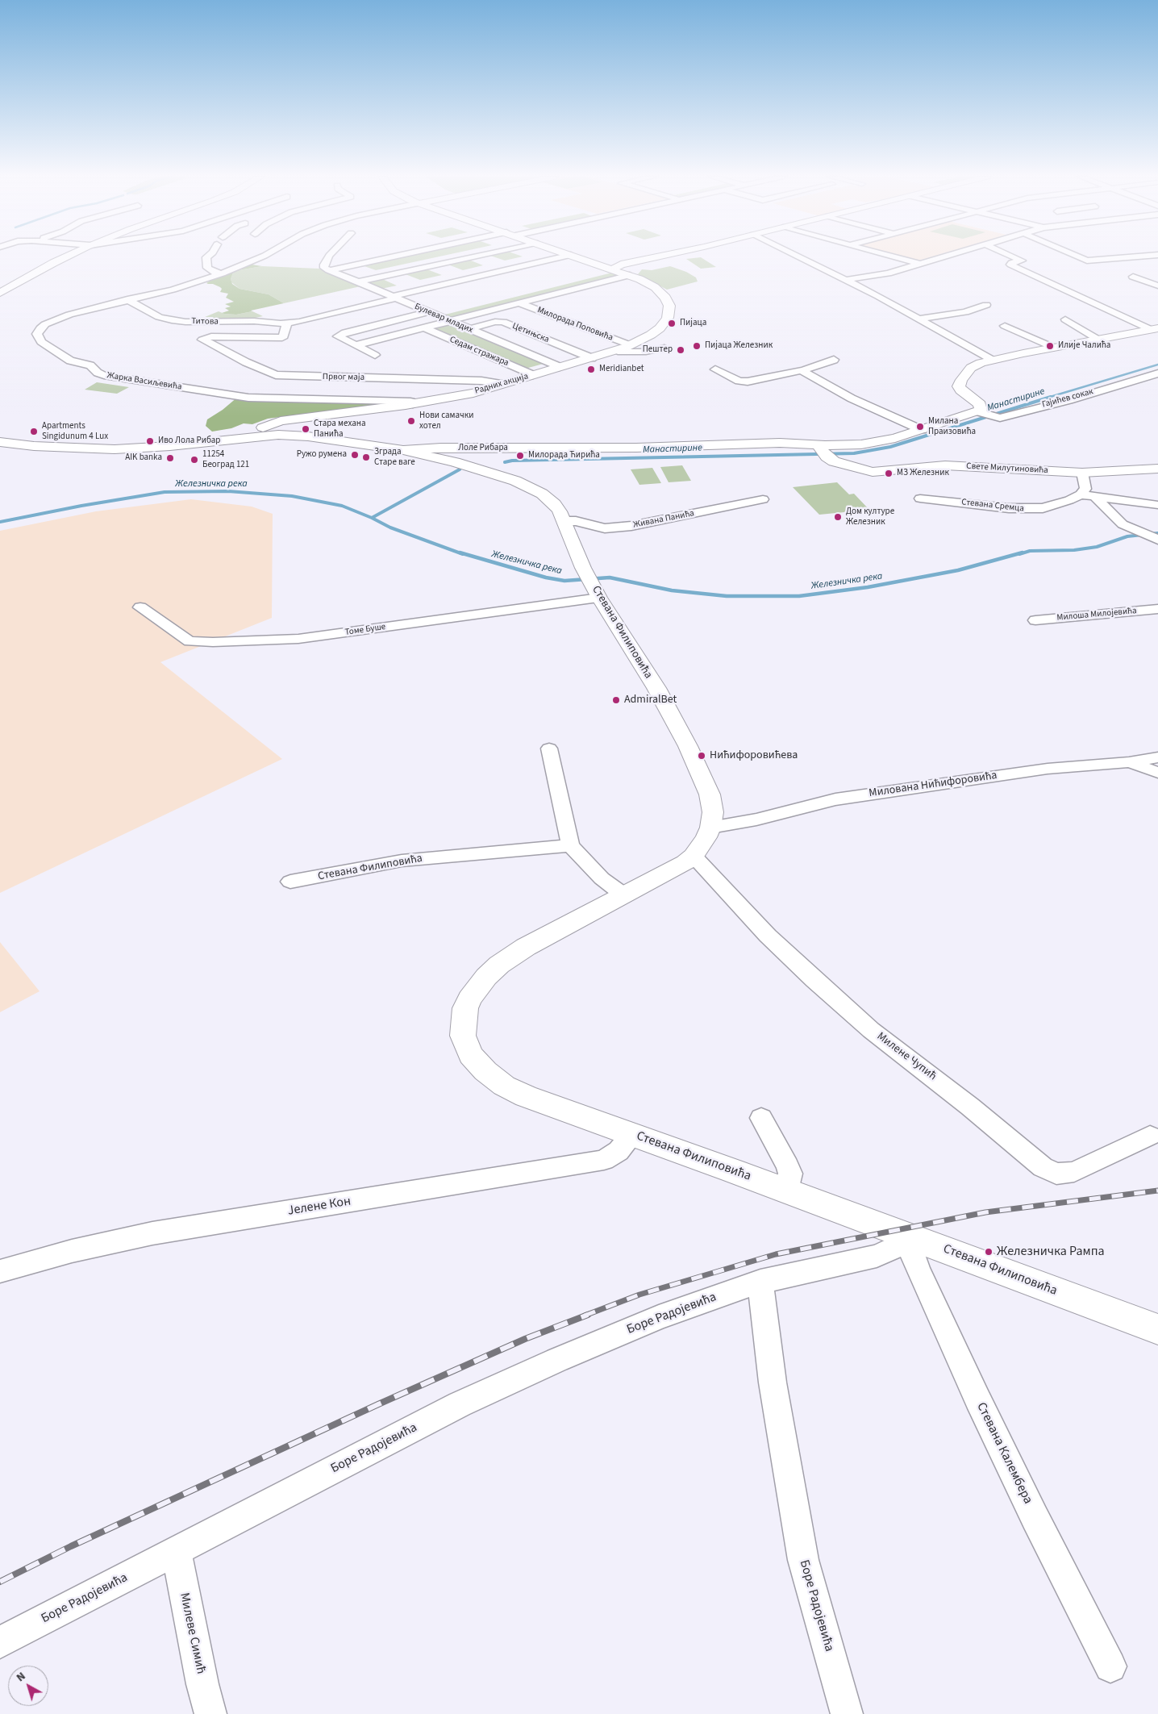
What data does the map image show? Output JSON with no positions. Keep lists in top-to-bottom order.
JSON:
{
  "streets": {
    "main road": [
      "Радних акција",
      "Лоле Рибара",
      "Свете Милутиновића",
      "Стевана Филиповића"
    ],
    "street": [
      "Булевар младих",
      "Титова",
      "Милорада Поповића",
      "Цетињска",
      "Седам стражара",
      "Првог маја",
      "Жарка Васиљевића",
      "Гајићев сокак",
      "Стевана Сремца",
      "Живана Панића",
      "Милоша Милојевића",
      "Томе Буше",
      "Милована Нићифоровића",
      "Милене Чупић",
      "Јелене Кон",
      "Боре Радојевића",
      "Стевана Калембера",
      "Милеве Симић"
    ]
  },
  "crossings": [
    ["Булевар младих", "Титова"],
    ["Булевар младих", "Цетињска"],
    ["Булевар младих", "Радних акција"],
    ["Титова", "Првог маја"],
    ["Титова", "Жарка Васиљевића"],
    ["Милорада Поповића", "Радних акција"],
    ["Цетињска", "Радних акција"],
    ["Седам стражара", "Радних акција"],
    ["Првог маја", "Радних акција"],
    ["Жарка Васиљевића", "Радних акција"],
    ["Радних акција", "Лоле Рибара"],
    ["Лоле Рибара", "Свете Милутиновића"],
    ["Лоле Рибара", "Стевана Филиповића"],
    ["Живана Панића", "Стевана Филиповића"],
    ["Томе Буше", "Стевана Филиповића"],
    ["Стевана Филиповића", "Милована Нићифоровића"],
    ["Стевана Филиповића", "Милене Чупић"],
    ["Стевана Филиповића", "Јелене Кон"],
    ["Стевана Филиповића", "Боре Радојевића"],
    ["Стевана Филиповића", "Стевана Калембера"],
    ["Боре Радојевића", "Стевана Калембера"],
    ["Боре Радојевића", "Милеве Симић"]
  ],
  "water": ["Манастирине", "Железничка река"],
  "places": [
    "Пијаца",
    "Пијаца Железник",
    "Илије Чалића",
    "Пештер",
    "Meridianbet",
    "Нови самачки хотел",
    "Милана Праизовића",
    "Стара механа Панића",
    "Apartments Singidunum 4 Lux",
    "Иво Лола Рибар",
    "Ружо румена",
    "Милорада Ћирића",
    "Зграда Старе ваге",
    "AIK banka",
    "11254 Београд 121",
    "МЗ Железник",
    "Дом културе Железник",
    "AdmiralBet",
    "Нићифоровићева",
    "Железничка Рампа"
  ],
  "north": "top left"
}
